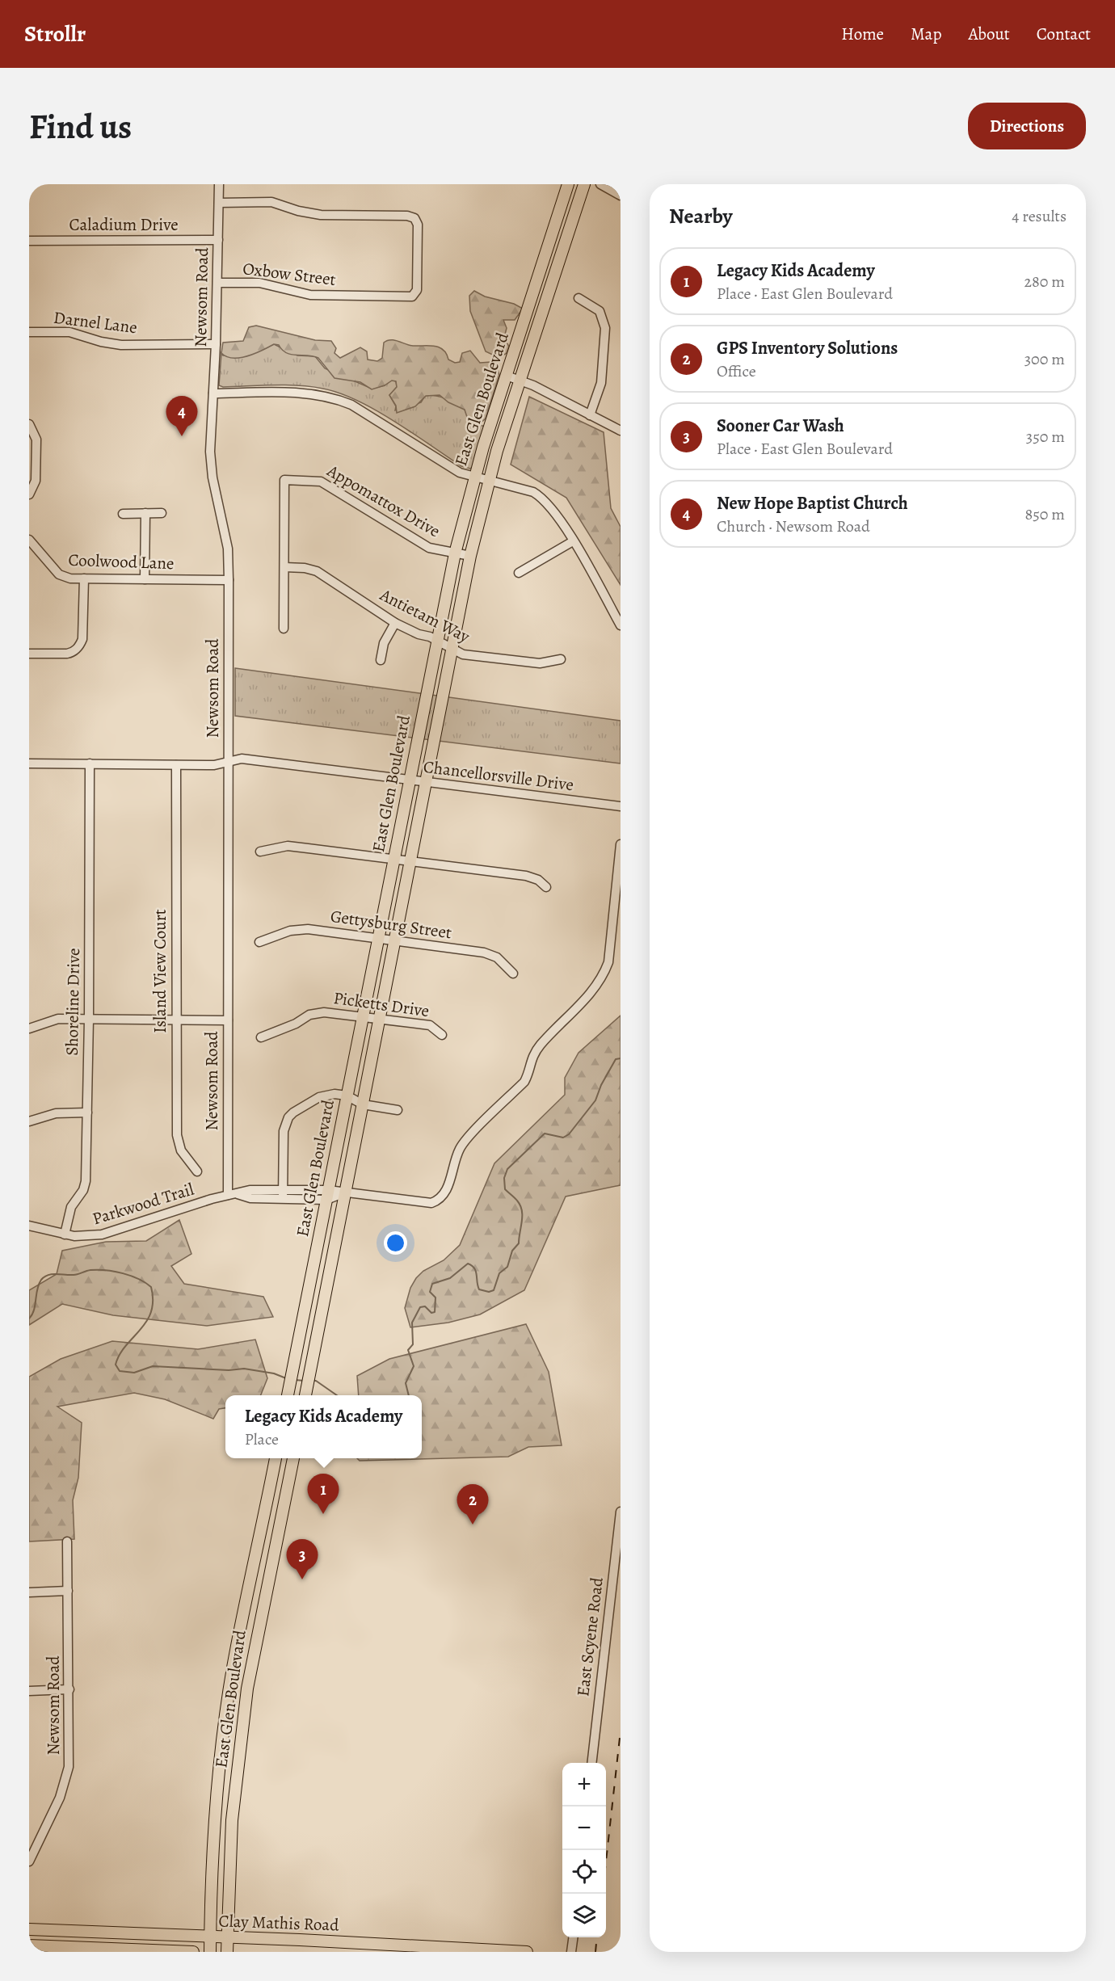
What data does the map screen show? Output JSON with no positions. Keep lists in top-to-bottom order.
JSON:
{
  "streets": {
    "main road": ["East Glen Boulevard", "Clay Mathis Road"],
    "street": [
      "Caladium Drive",
      "Oxbow Street",
      "Newsom Road",
      "Darnel Lane",
      "Appomattox Drive",
      "Coolwood Lane",
      "Antietam Way",
      "Chancellorsville Drive",
      "Gettysburg Street",
      "Island View Court",
      "Shoreline Drive",
      "Picketts Drive",
      "Parkwood Trail",
      "East Scyene Road"
    ]
  },
  "crossings": [
    ["Caladium Drive", "Newsom Road"],
    ["Oxbow Street", "Newsom Road"],
    ["Newsom Road", "Darnel Lane"],
    ["Newsom Road", "Coolwood Lane"],
    ["Newsom Road", "Chancellorsville Drive"],
    ["Newsom Road", "Parkwood Trail"],
    ["East Glen Boulevard", "Appomattox Drive"],
    ["East Glen Boulevard", "Antietam Way"],
    ["East Glen Boulevard", "Chancellorsville Drive"],
    ["East Glen Boulevard", "Gettysburg Street"],
    ["East Glen Boulevard", "Picketts Drive"],
    ["East Glen Boulevard", "Parkwood Trail"],
    ["East Glen Boulevard", "Clay Mathis Road"],
    ["Appomattox Drive", "Antietam Way"],
    ["Chancellorsville Drive", "Island View Court"],
    ["Chancellorsville Drive", "Shoreline Drive"],
    ["Shoreline Drive", "Parkwood Trail"]
  ],
  "page": {
    "header": "Strollr",
    "nav": [
      "Home",
      "Map",
      "About",
      "Contact"
    ],
    "buttons": "Directions",
    "title": "Find us",
    "heading": ["Nearby", "4 results"],
    "list": [
      {
        "mark": "1",
        "name": "Legacy Kids Academy",
        "note": "Place · East Glen Boulevard",
        "value": "280 m"
      },
      {
        "mark": "2",
        "name": "GPS Inventory Solutions",
        "note": "Office",
        "value": "300 m"
      },
      {
        "mark": "3",
        "name": "Sooner Car Wash",
        "note": "Place · East Glen Boulevard",
        "value": "350 m"
      },
      {
        "mark": "4",
        "name": "New Hope Baptist Church",
        "note": "Church · Newsom Road",
        "value": "850 m"
      }
    ],
    "pins": [
      "4",
      "1",
      "2",
      "3"
    ],
    "popup": ["Legacy Kids Academy", "Place"],
    "map_buttons": ["+", "−"]
  }
}
